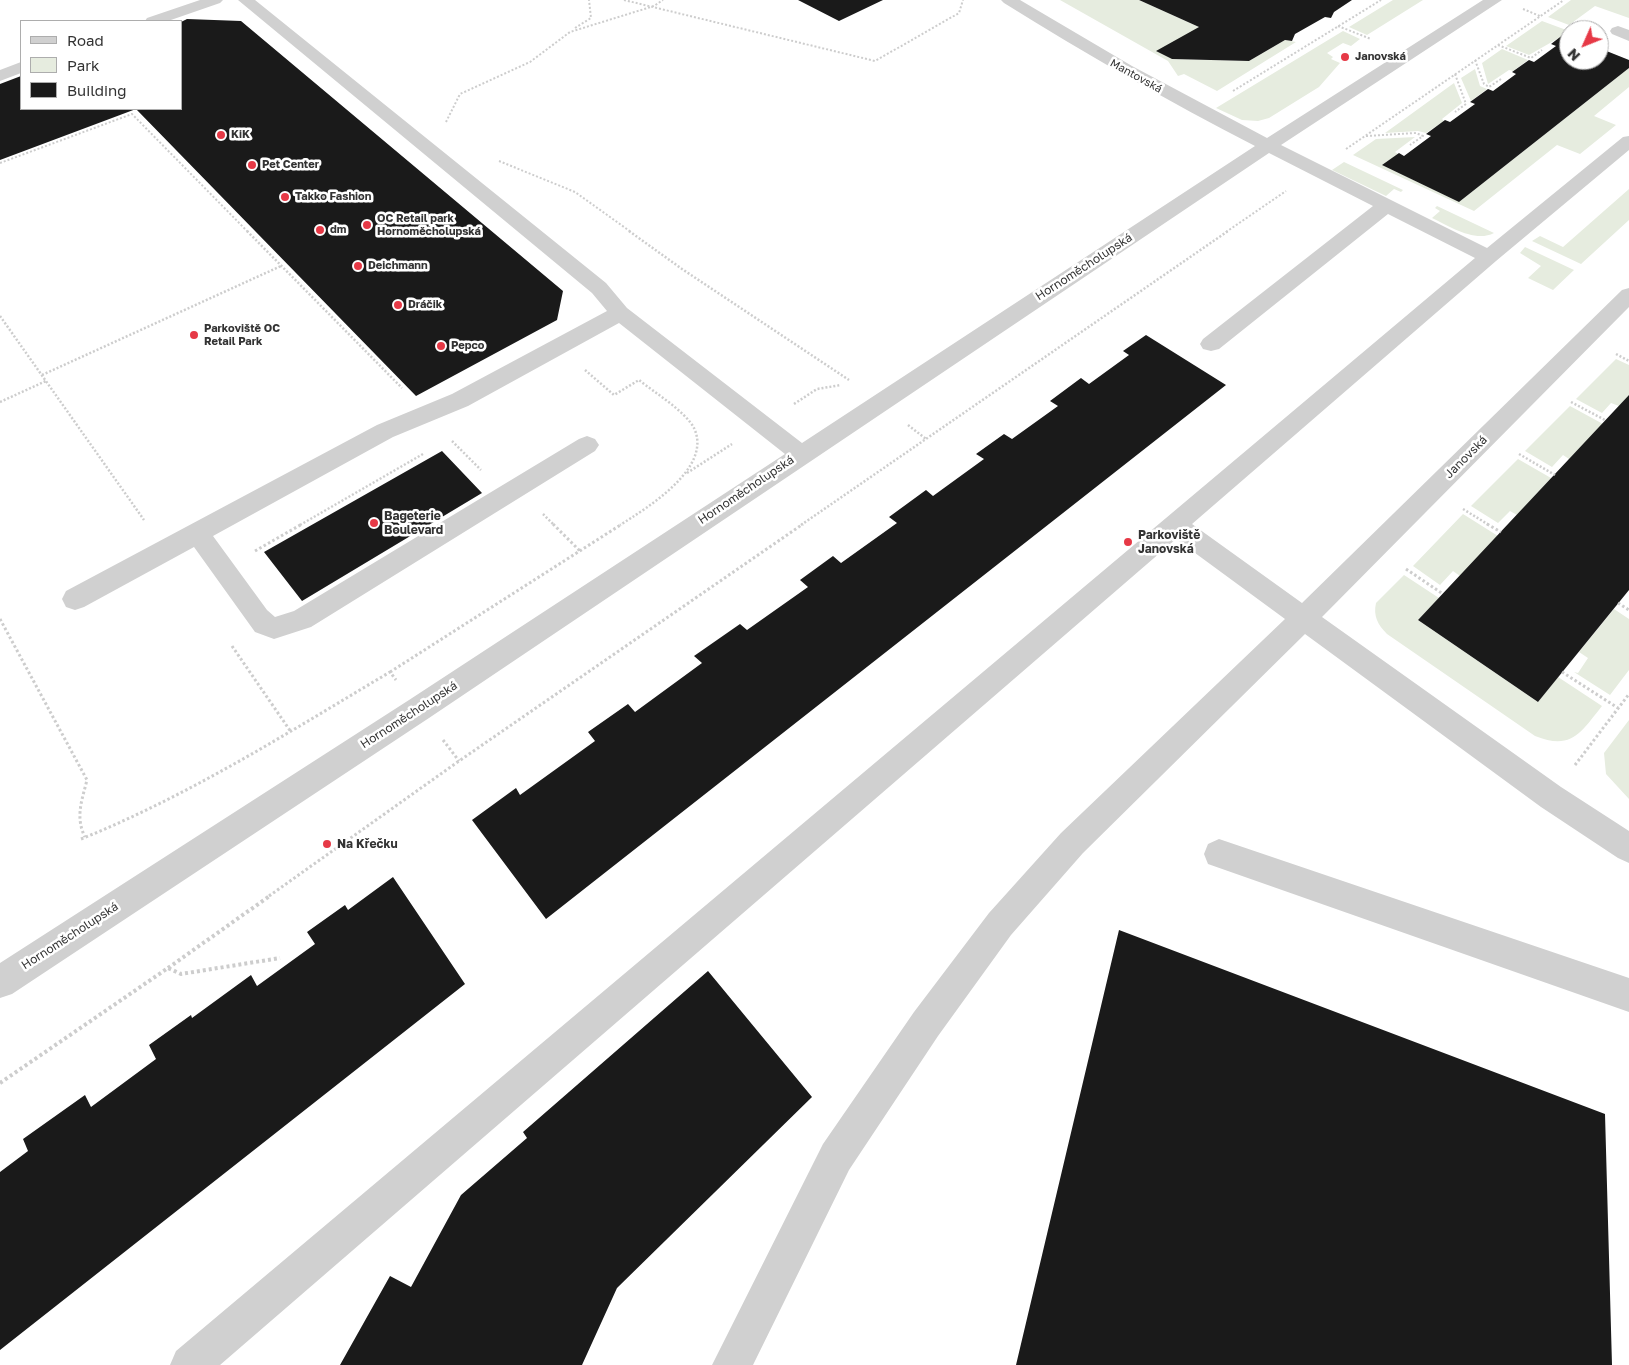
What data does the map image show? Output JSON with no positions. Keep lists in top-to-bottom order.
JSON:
{
  "streets": {
    "street": ["Mantovská", "Hornoměcholupská", "Janovská"]
  },
  "crossings": [
    ["Mantovská", "Hornoměcholupská"]
  ],
  "places": [
    "Janovská",
    "KiK",
    "Pet Center",
    "Takko Fashion",
    "OC Retail park Hornoměcholupská",
    "dm",
    "Deichmann",
    "Dráčik",
    "Parkoviště OC Retail Park",
    "Pepco",
    "Bageterie Boulevard",
    "Parkoviště Janovská",
    "Na Křečku"
  ],
  "legend": ["Road", "Park", "Building"],
  "north": "bottom left"
}
